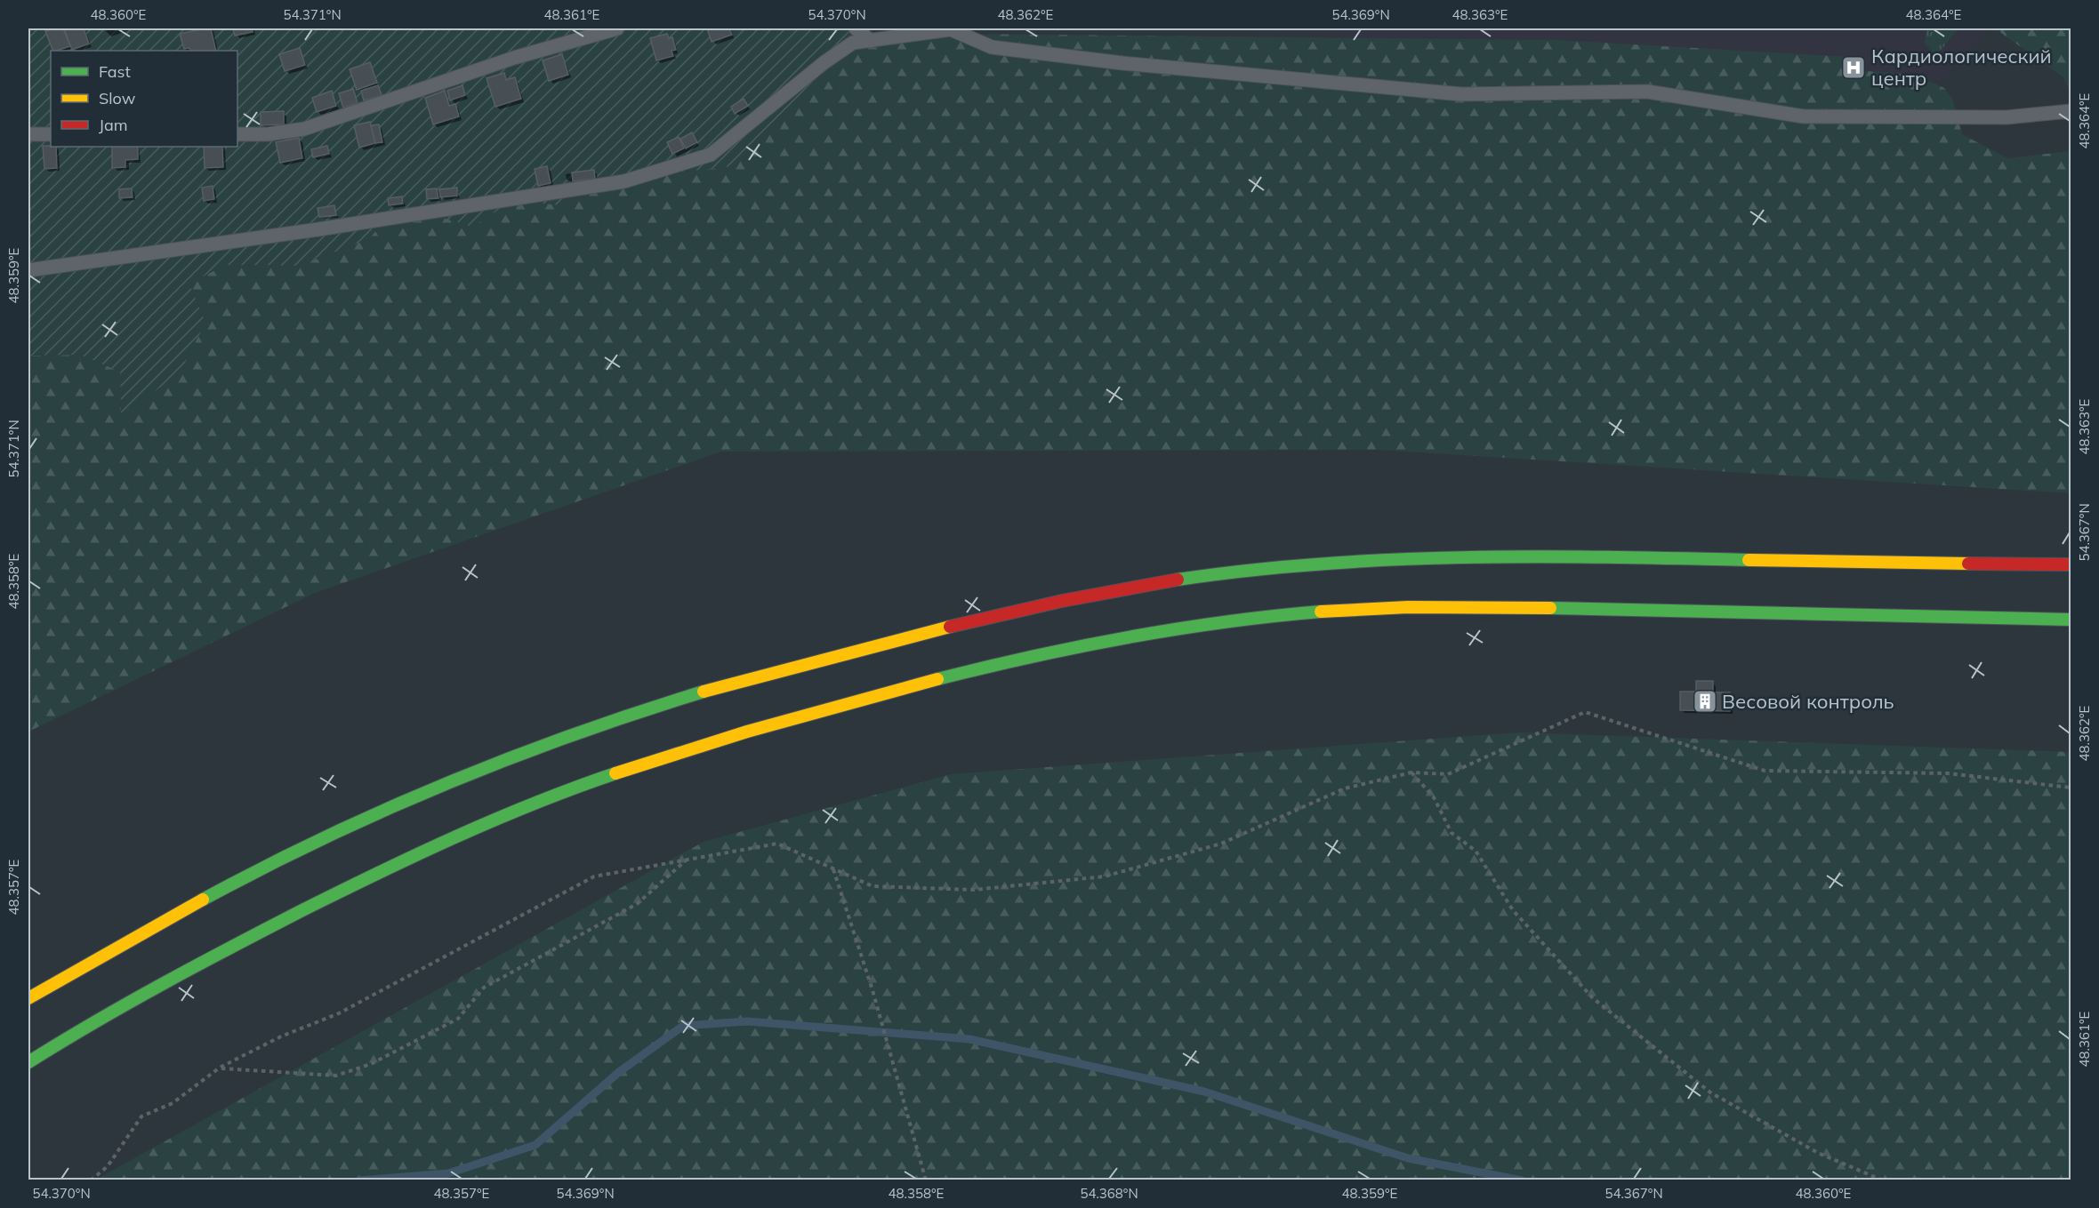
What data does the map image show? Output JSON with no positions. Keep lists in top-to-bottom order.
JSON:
{
  "places": {
    "hospital": ["Кардиологический центр"],
    "building": ["Весовой контроль"]
  },
  "legend": ["Fast", "Slow", "Jam"],
  "coordinates": [
    "48.360°E",
    "54.371°N",
    "48.361°E",
    "54.370°N",
    "48.362°E",
    "54.369°N",
    "48.363°E",
    "48.364°E",
    "48.359°E",
    "54.367°N",
    "48.358°E",
    "48.357°E",
    "54.368°N"
  ]
}
